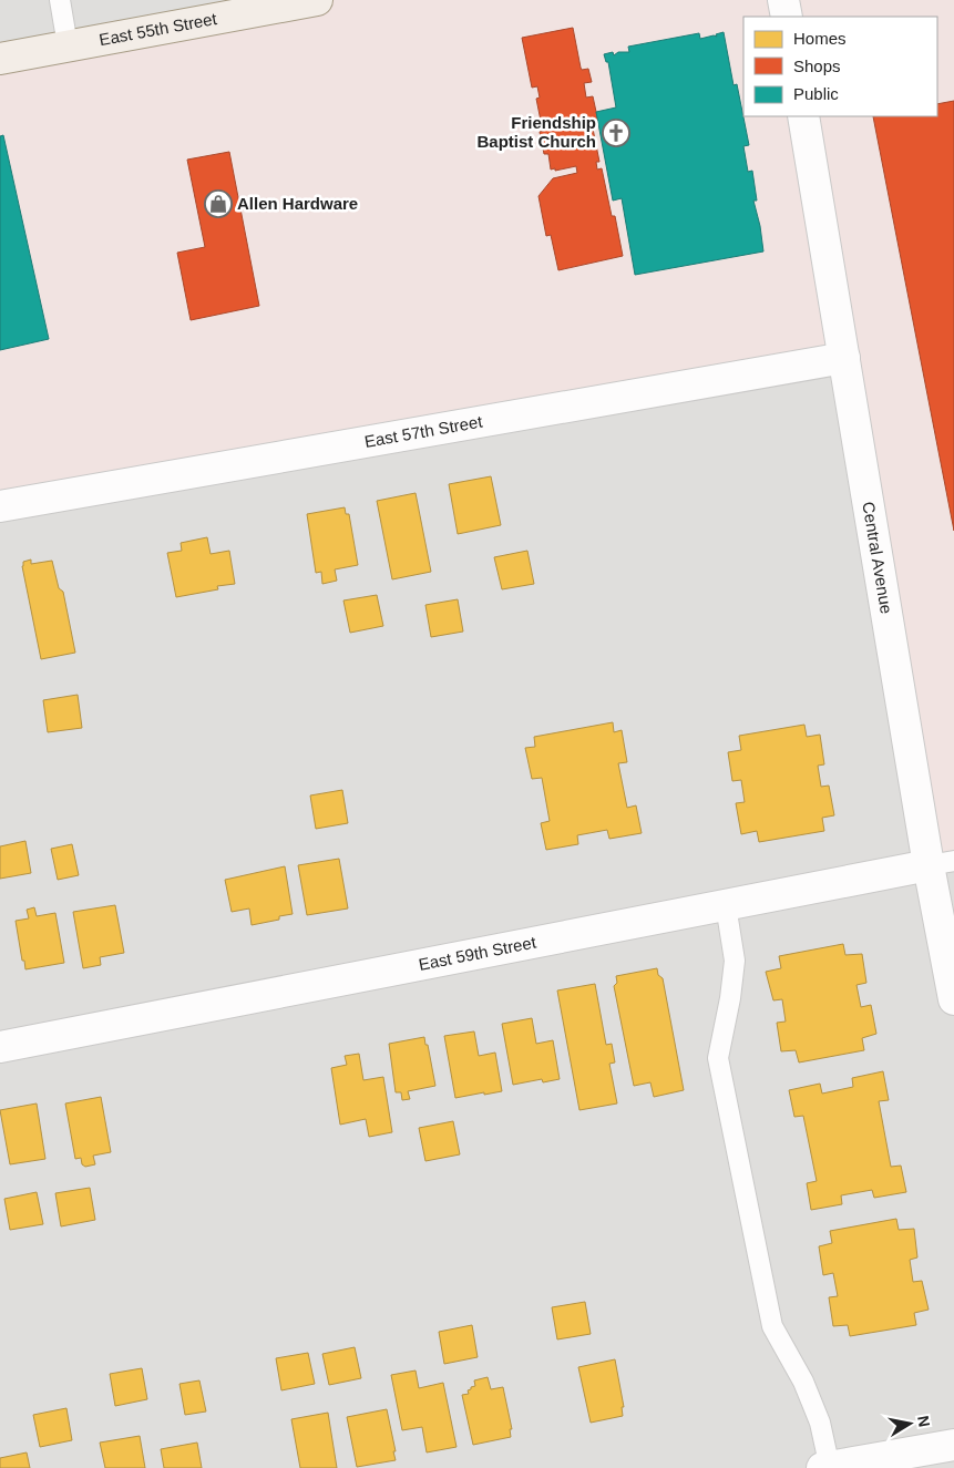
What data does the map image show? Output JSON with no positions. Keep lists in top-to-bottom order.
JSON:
{
  "streets": {
    "main road": ["East 55th Street"],
    "street": ["East 57th Street", "Central Avenue", "East 59th Street"]
  },
  "crossings": [
    ["East 57th Street", "Central Avenue"],
    ["Central Avenue", "East 59th Street"]
  ],
  "places": {
    "church": ["Friendship Baptist Church"],
    "shop": ["Allen Hardware"]
  },
  "legend": ["Homes", "Shops", "Public"],
  "north": "right"
}
